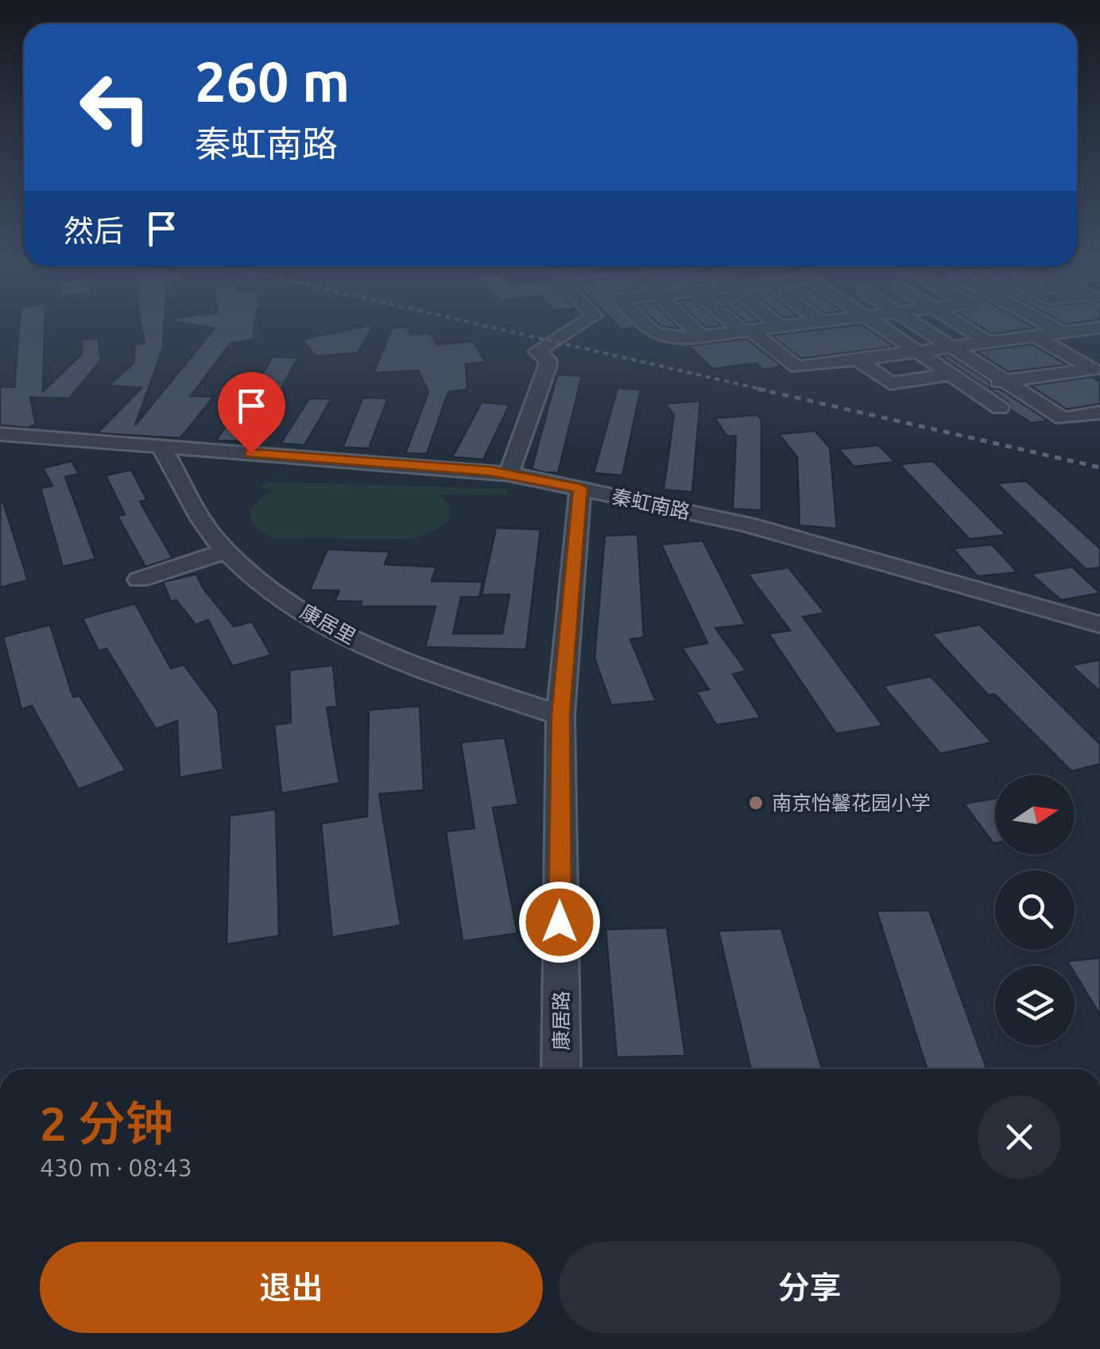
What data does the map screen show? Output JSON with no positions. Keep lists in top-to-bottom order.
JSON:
{
  "streets": {
    "street": ["秦虹南路", "康居里", "康居路"]
  },
  "crossings": [
    ["秦虹南路", "康居里"],
    ["秦虹南路", "康居路"],
    ["康居里", "康居路"]
  ],
  "places": ["南京怡馨花园小学"],
  "north": "right",
  "page": {
    "turn": ["260 m", "秦虹南路"],
    "then": "然后",
    "heading": ["2 分钟", "430 m · 08:43"],
    "buttons": ["退出", "分享"]
  }
}
